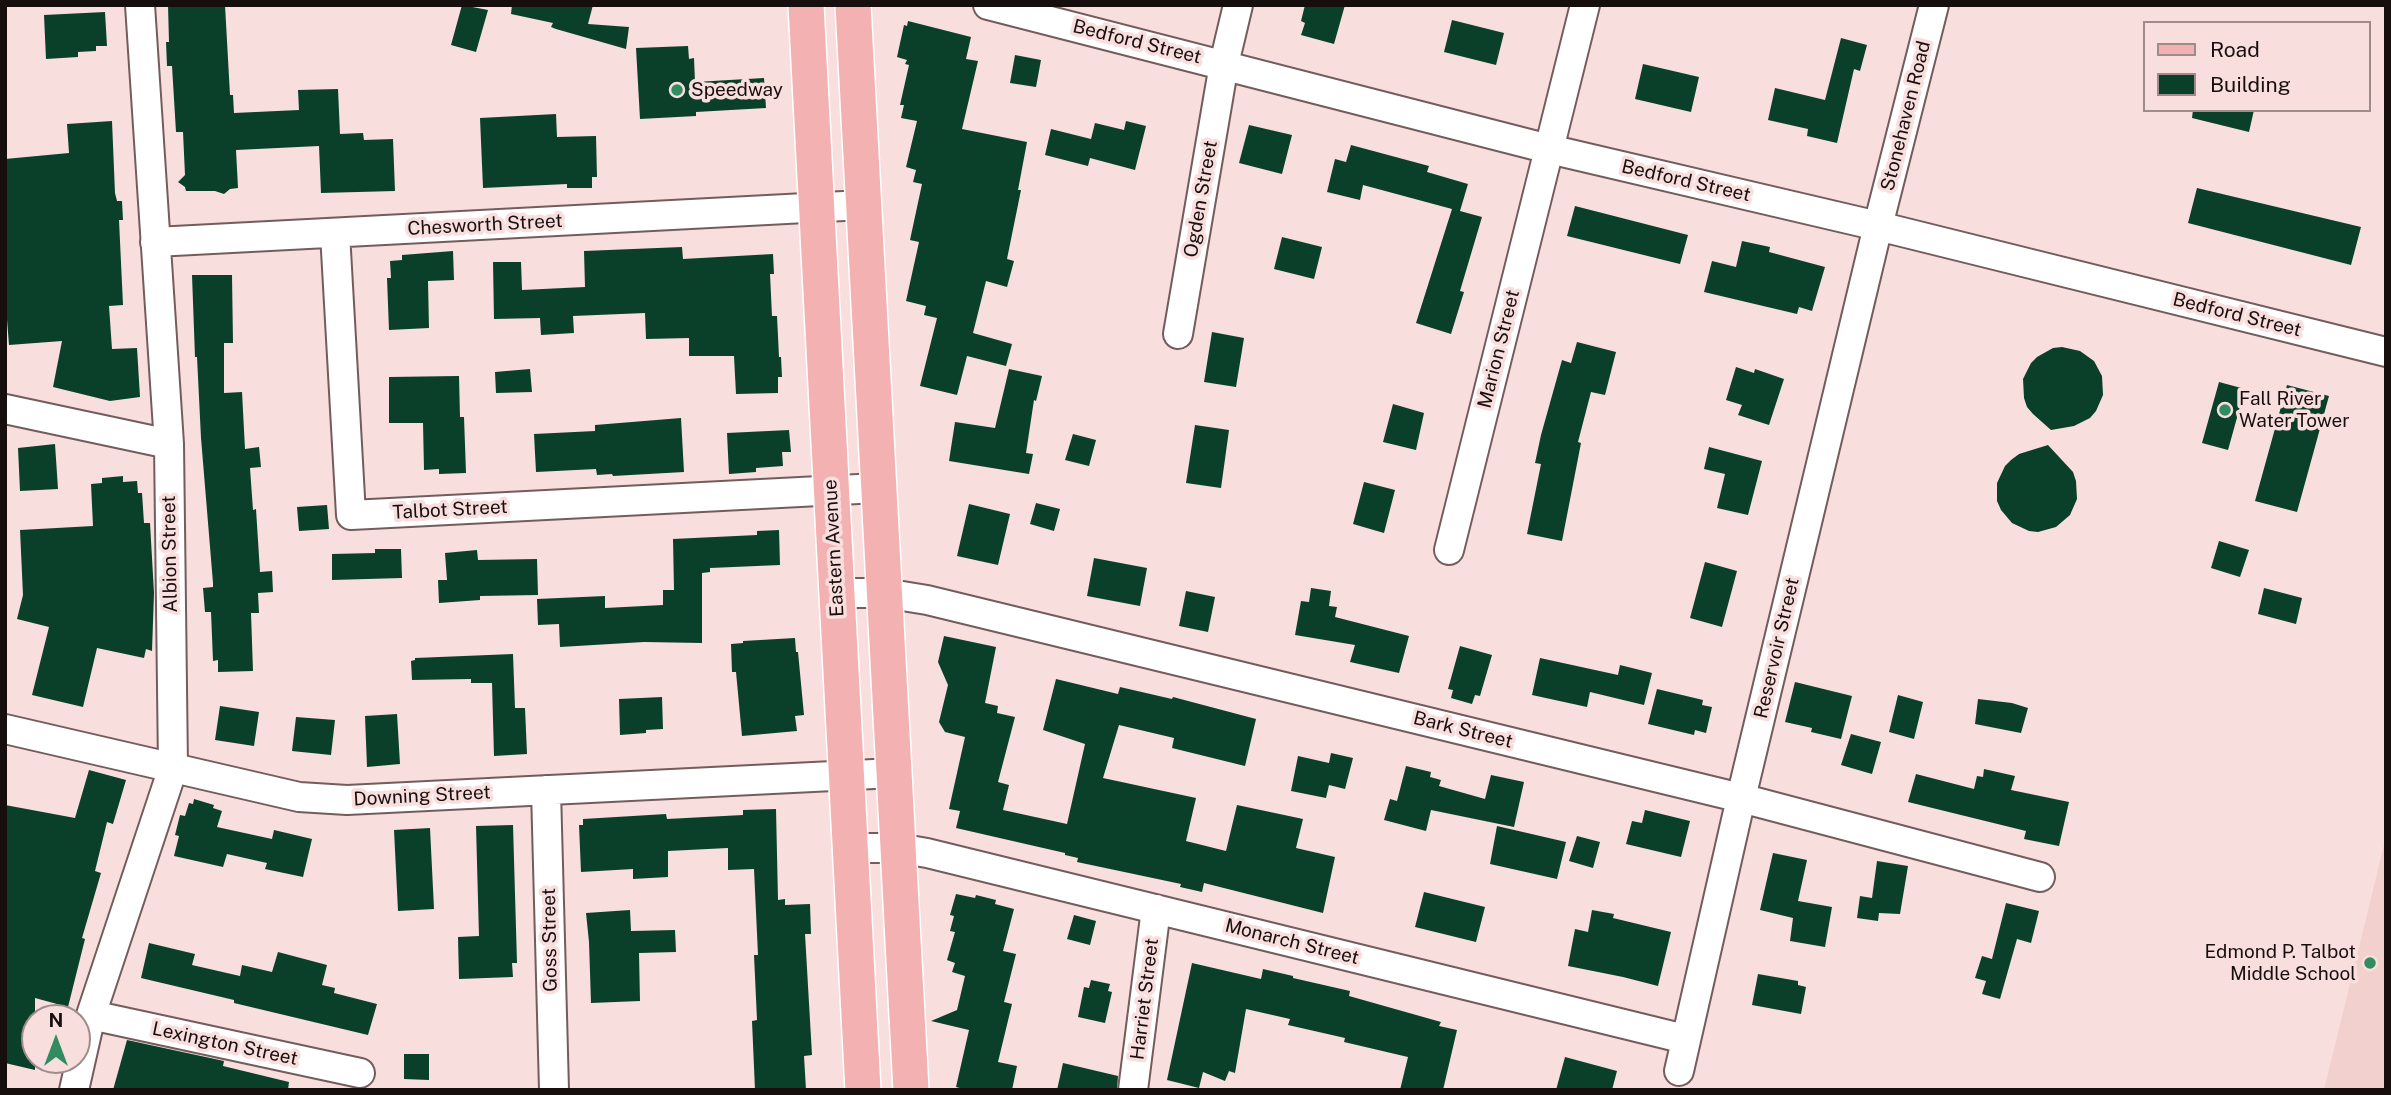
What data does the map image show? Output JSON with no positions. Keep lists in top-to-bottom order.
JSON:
{
  "streets": {
    "main road": ["Eastern Avenue"],
    "street": [
      "Bedford Street",
      "Stonehaven Road",
      "Ogden Street",
      "Chesworth Street",
      "Marion Street",
      "Talbot Street",
      "Albion Street",
      "Reservoir Street",
      "Bark Street",
      "Downing Street",
      "Goss Street",
      "Monarch Street",
      "Harriet Street",
      "Lexington Street"
    ]
  },
  "crossings": [
    ["Bedford Street", "Stonehaven Road"],
    ["Bedford Street", "Ogden Street"],
    ["Bedford Street", "Marion Street"],
    ["Bedford Street", "Reservoir Street"],
    ["Stonehaven Road", "Reservoir Street"],
    ["Chesworth Street", "Talbot Street"],
    ["Chesworth Street", "Eastern Avenue"],
    ["Chesworth Street", "Albion Street"],
    ["Talbot Street", "Eastern Avenue"],
    ["Eastern Avenue", "Bark Street"],
    ["Eastern Avenue", "Downing Street"],
    ["Eastern Avenue", "Monarch Street"],
    ["Albion Street", "Downing Street"],
    ["Albion Street", "Lexington Street"],
    ["Reservoir Street", "Bark Street"],
    ["Reservoir Street", "Monarch Street"],
    ["Downing Street", "Goss Street"],
    ["Monarch Street", "Harriet Street"]
  ],
  "places": ["Speedway", "Fall River Water Tower", "Edmond P. Talbot Middle School"],
  "legend": ["Road", "Building"],
  "north": "top"
}
